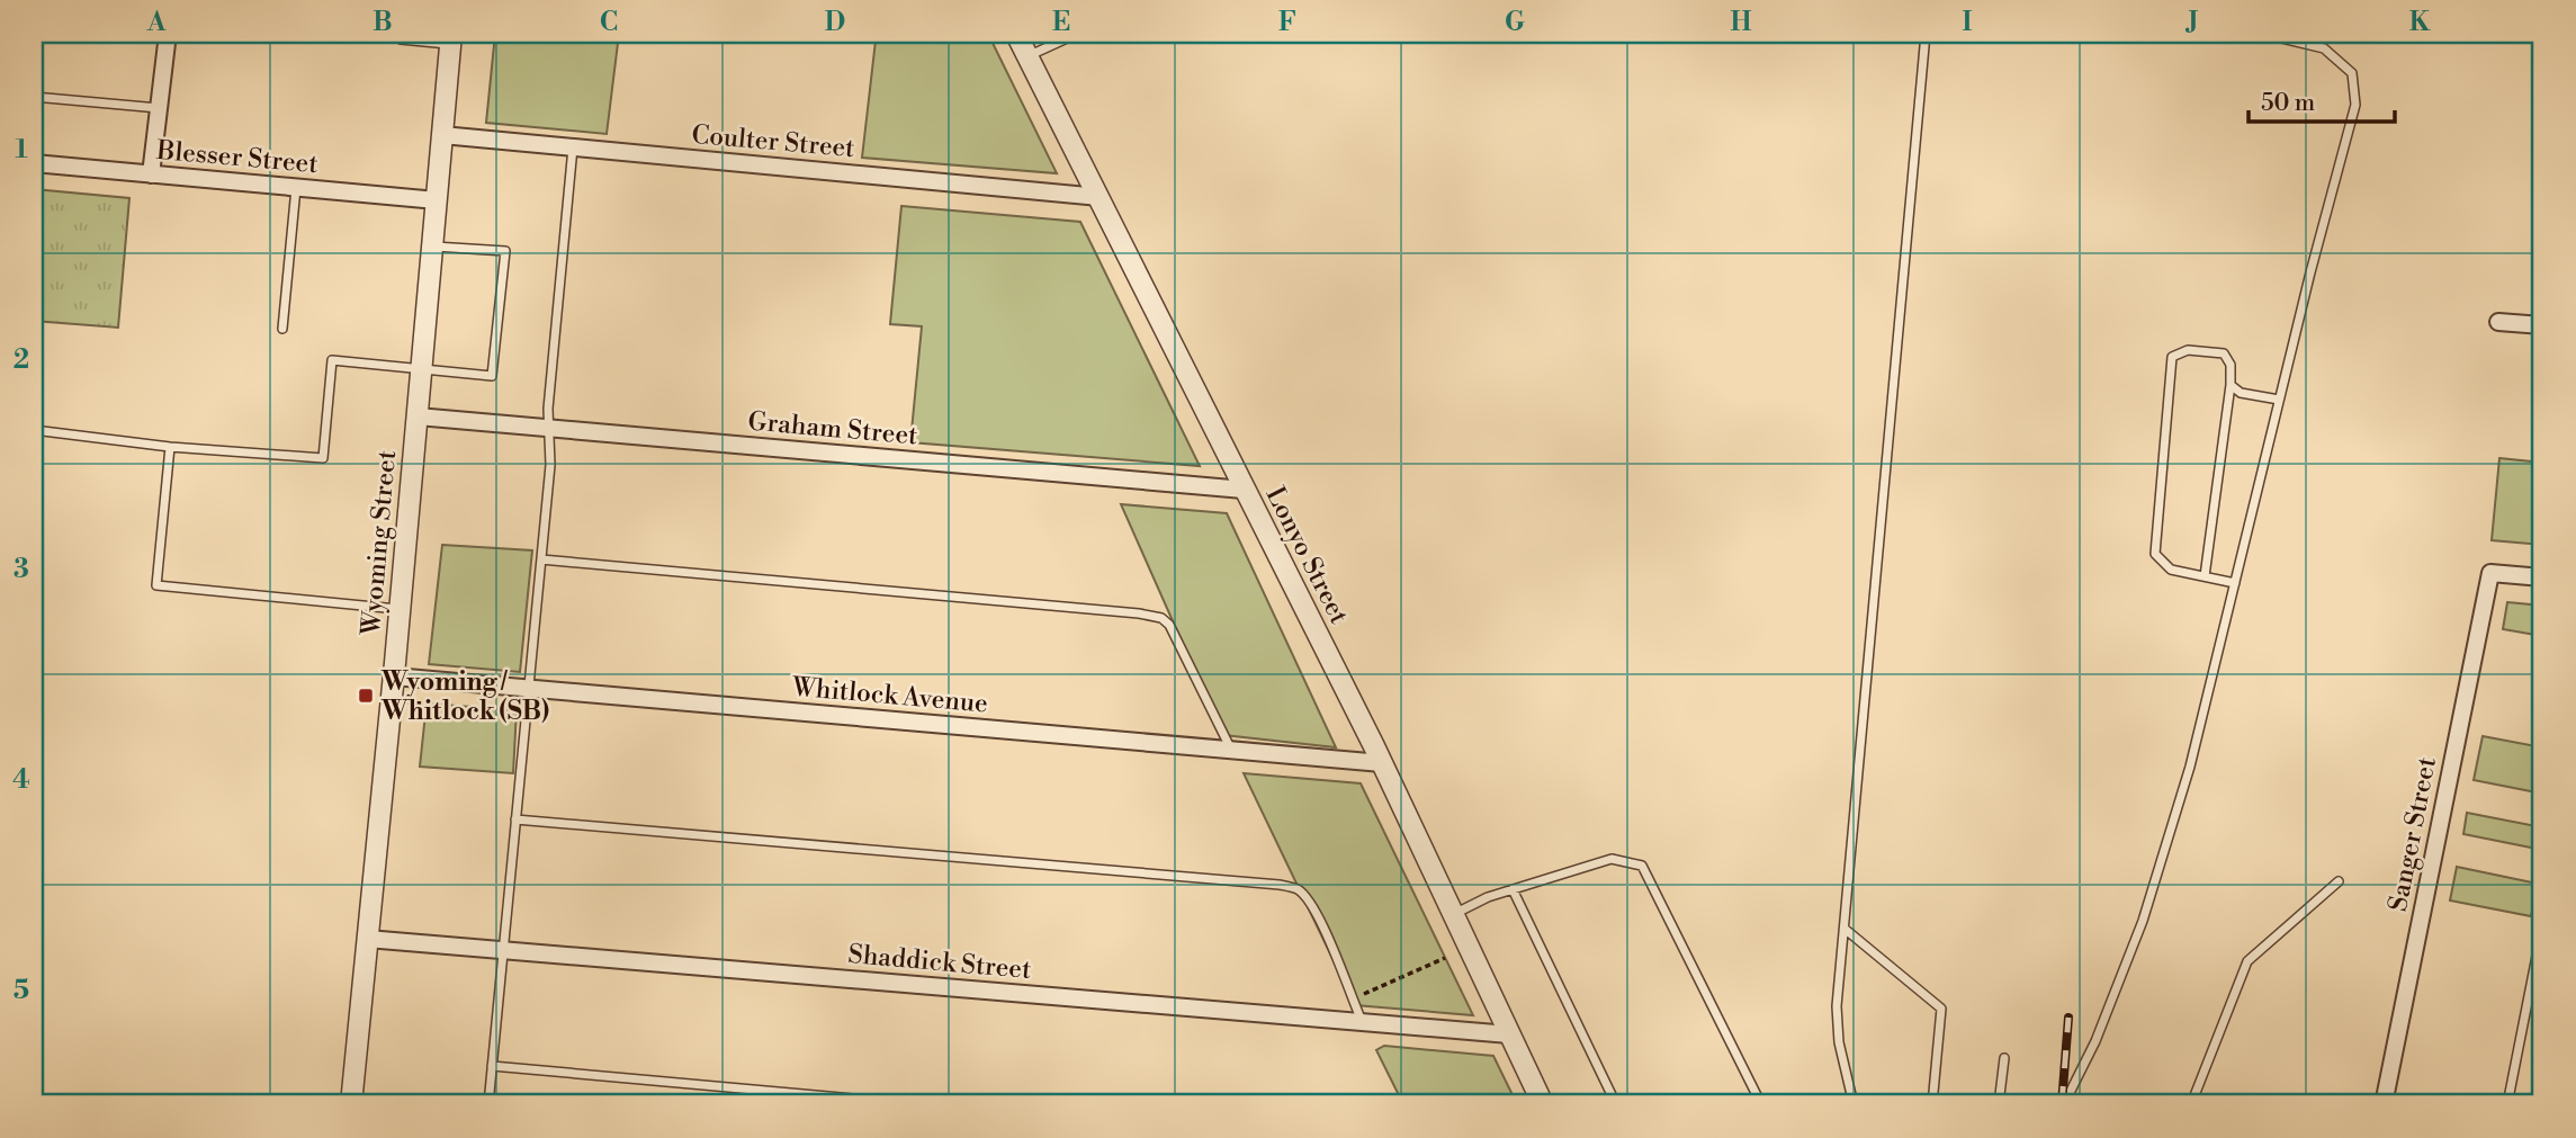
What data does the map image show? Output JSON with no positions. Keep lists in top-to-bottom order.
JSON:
{
  "streets": {
    "street": [
      "Coulter Street",
      "Blesser Street",
      "Graham Street",
      "Wyoming Street",
      "Lonyo Street",
      "Whitlock Avenue",
      "Sanger Street",
      "Shaddick Street"
    ]
  },
  "crossings": [
    ["Coulter Street", "Wyoming Street"],
    ["Coulter Street", "Lonyo Street"],
    ["Blesser Street", "Wyoming Street"],
    ["Graham Street", "Wyoming Street"],
    ["Graham Street", "Lonyo Street"],
    ["Wyoming Street", "Whitlock Avenue"],
    ["Wyoming Street", "Shaddick Street"],
    ["Lonyo Street", "Whitlock Avenue"],
    ["Lonyo Street", "Shaddick Street"]
  ],
  "places": {
    "transit": ["Wyoming / Whitlock (SB)"]
  },
  "scale_bar": "50 m",
  "grid": {
    "columns": [
      "A",
      "B",
      "C",
      "D",
      "E",
      "F",
      "G",
      "H",
      "I",
      "J",
      "K"
    ],
    "rows": [
      "1",
      "2",
      "3",
      "4",
      "5"
    ]
  }
}
